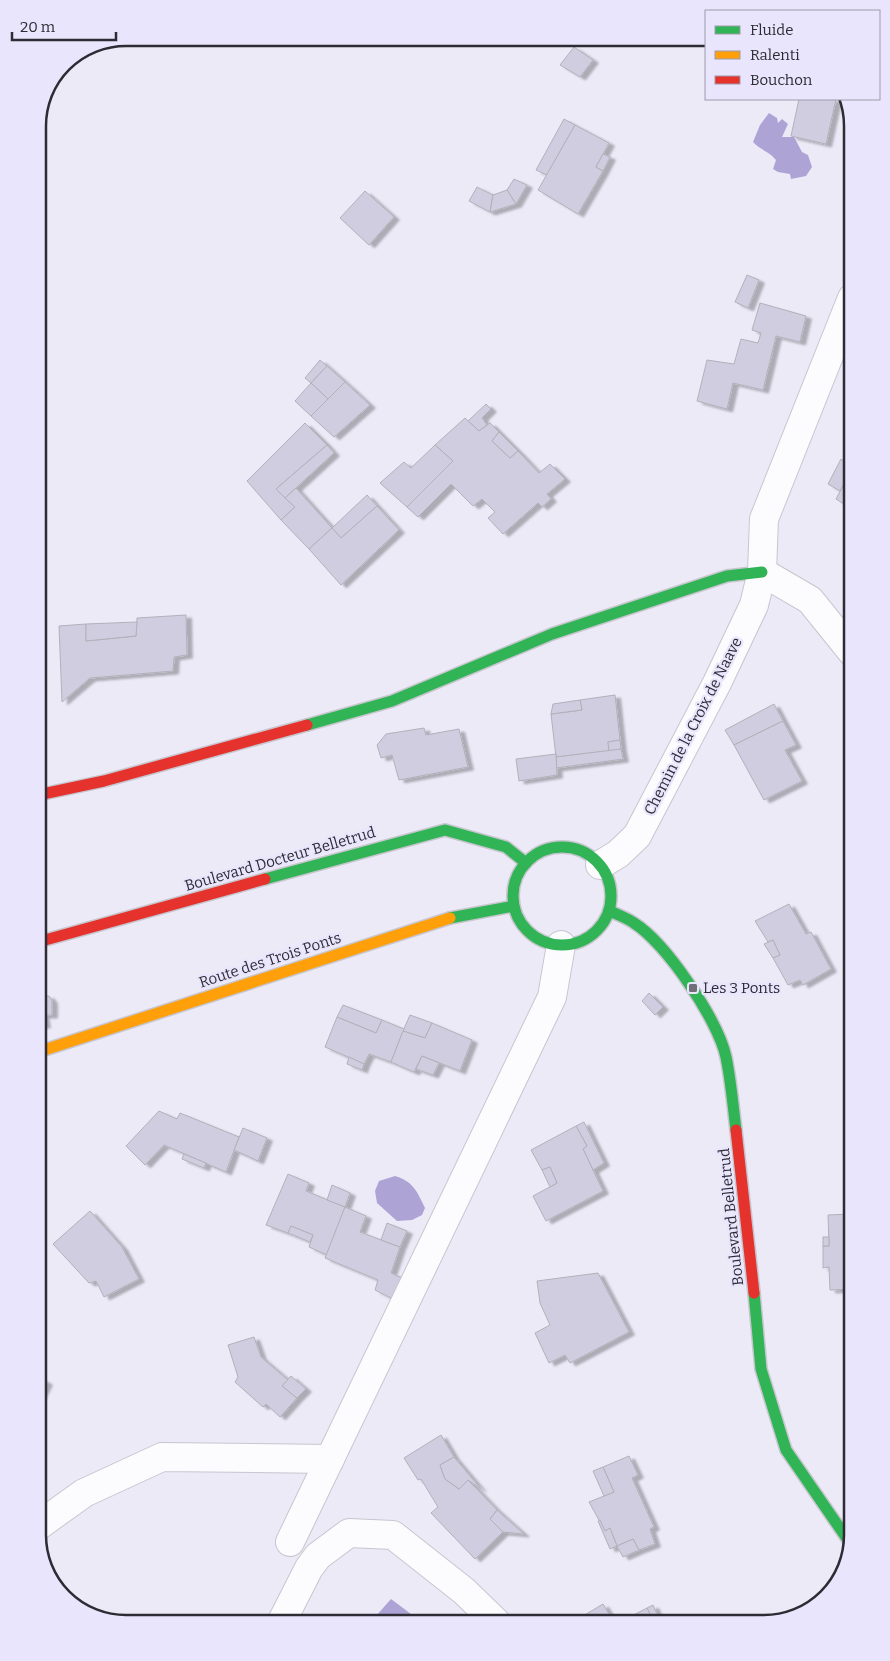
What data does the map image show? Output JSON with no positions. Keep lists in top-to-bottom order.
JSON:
{
  "streets": {
    "main road": ["Boulevard Docteur Belletrud", "Route des Trois Ponts", "Boulevard Belletrud"],
    "street": ["Chemin de la Croix de Naave"]
  },
  "crossings": [
    ["Chemin de la Croix de Naave", "Boulevard Docteur Belletrud"],
    ["Chemin de la Croix de Naave", "Route des Trois Ponts"],
    ["Chemin de la Croix de Naave", "Boulevard Belletrud"],
    ["Boulevard Docteur Belletrud", "Route des Trois Ponts"],
    ["Boulevard Docteur Belletrud", "Boulevard Belletrud"],
    ["Route des Trois Ponts", "Boulevard Belletrud"]
  ],
  "places": {
    "transit": ["Les 3 Ponts"]
  },
  "legend": ["Fluide", "Ralenti", "Bouchon"],
  "scale_bar": "20 m"
}
